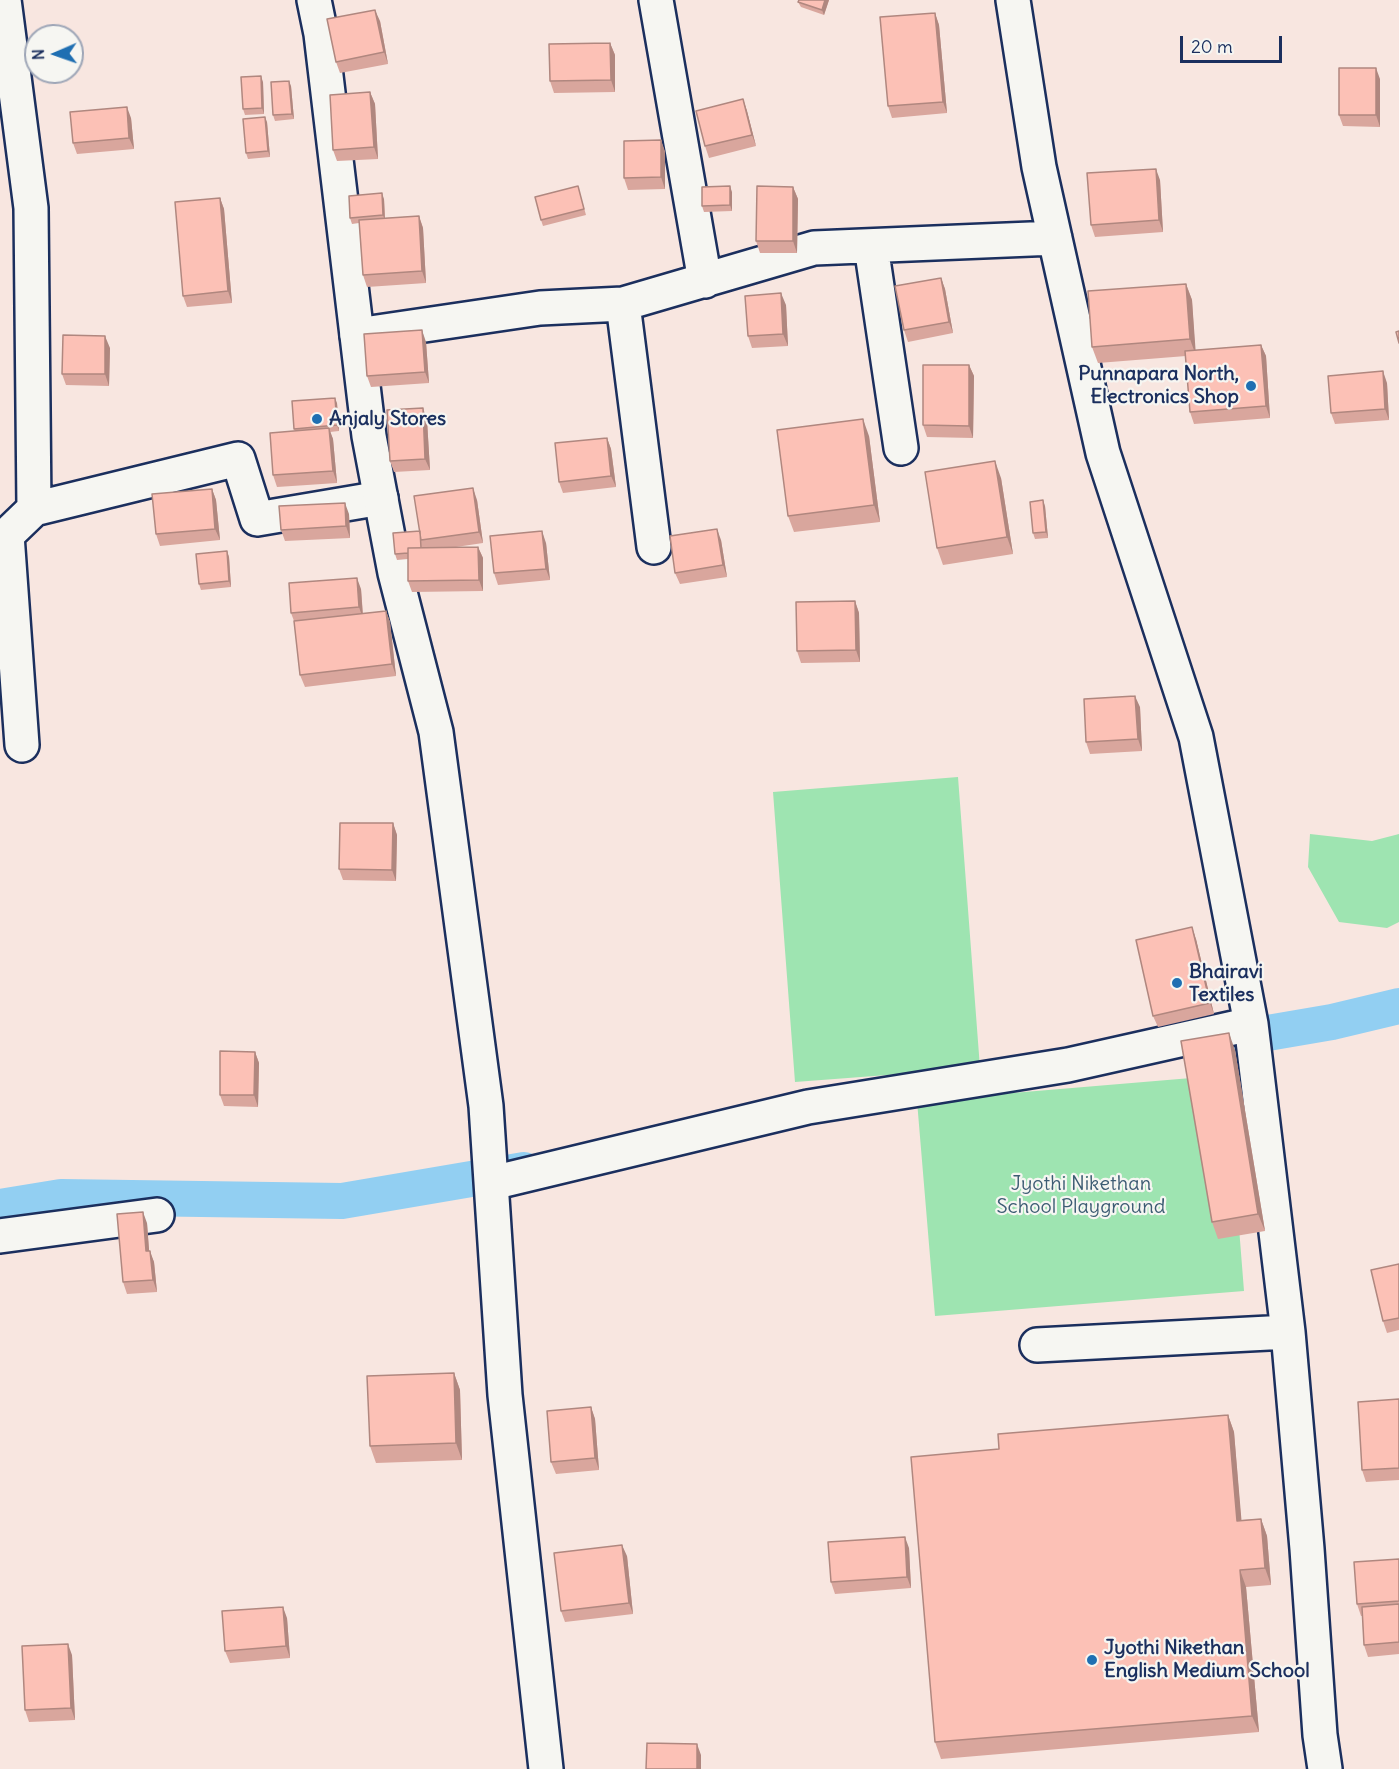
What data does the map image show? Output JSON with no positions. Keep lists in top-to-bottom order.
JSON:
{
  "parks": ["Jyothi Nikethan School Playground"],
  "places": [
    "Punnapara North, Electronics Shop",
    "Anjaly Stores",
    "Bhairavi Textiles",
    "Jyothi Nikethan English Medium School"
  ],
  "scale_bar": "20 m",
  "north": "left"
}
